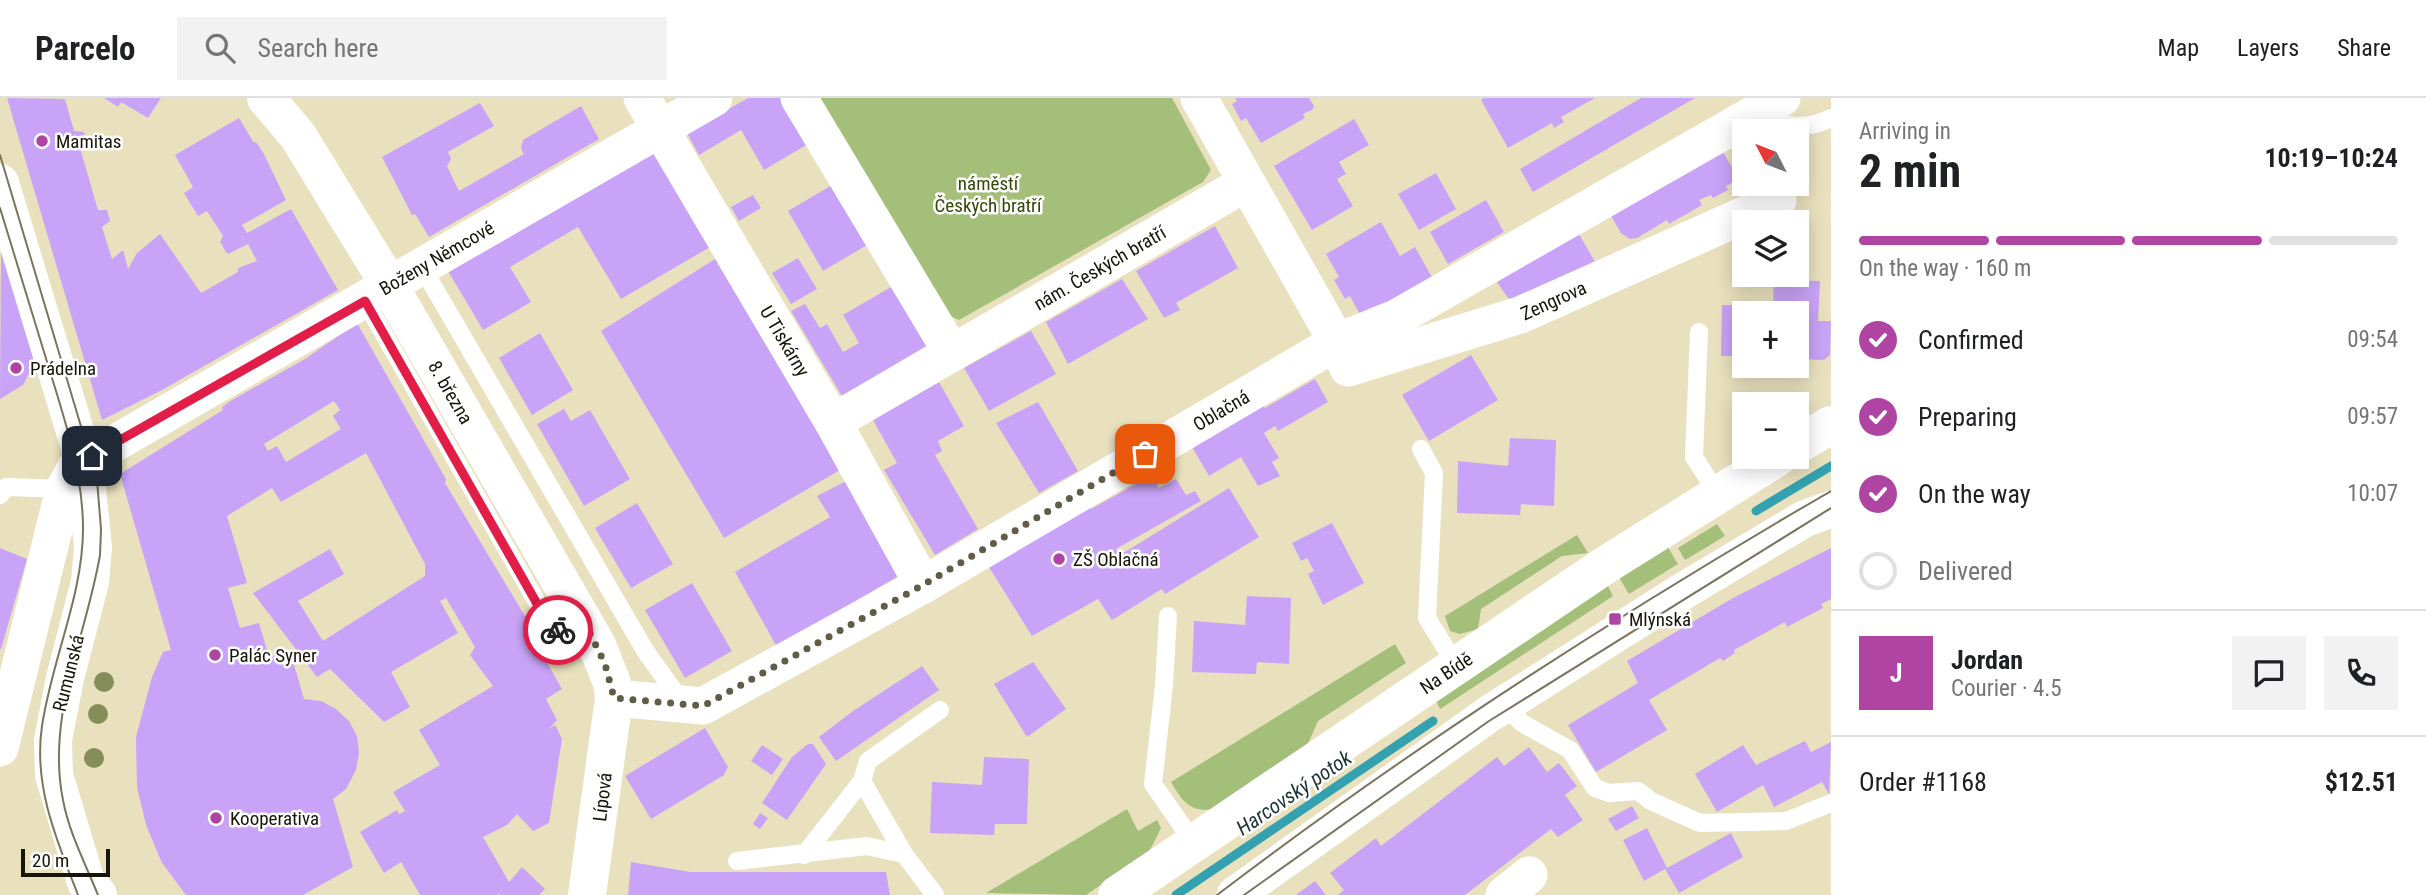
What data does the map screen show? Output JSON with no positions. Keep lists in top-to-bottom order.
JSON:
{
  "streets": {
    "street": [
      "Boženy Němcové",
      "nám. Českých bratří",
      "Zengrova",
      "U Tiskárny",
      "8. března",
      "Oblačná",
      "Na Bídě",
      "Rumunská",
      "Lípová"
    ]
  },
  "crossings": [
    ["Boženy Němcové", "U Tiskárny"],
    ["Boženy Němcové", "8. března"],
    ["Boženy Němcové", "Rumunská"],
    ["nám. Českých bratří", "U Tiskárny"],
    ["Zengrova", "Oblačná"],
    ["U Tiskárny", "Oblačná"],
    ["8. března", "Oblačná"],
    ["8. března", "Lípová"],
    ["Oblačná", "Lípová"]
  ],
  "water": ["Harcovský potok"],
  "parks": ["náměstí Českých bratří"],
  "places": {
    "other": [
      "Mamitas",
      "Prádelna",
      "ZŠ Oblačná",
      "Palác Syner",
      "Kooperativa"
    ],
    "transit": ["Mlýnská"]
  },
  "scale_bar": "20 m",
  "north": "top left",
  "page": {
    "header": "Parcelo",
    "search": "Search here",
    "nav": ["Map", "Layers", "Share"],
    "heading": ["2 min", "Arriving in", "10:19–10:24"],
    "panel": [
      "Jordan",
      "Courier · 4.5",
      "Order #1168",
      "$12.51"
    ],
    "map_buttons": ["+", "−"],
    "bar": "On the way · 160 m",
    "list": [
      ["Confirmed", "09:54"],
      ["Preparing", "09:57"],
      ["On the way", "10:07"],
      "Delivered"
    ],
    "round": "J",
    "scale": "20 m"
  }
}
